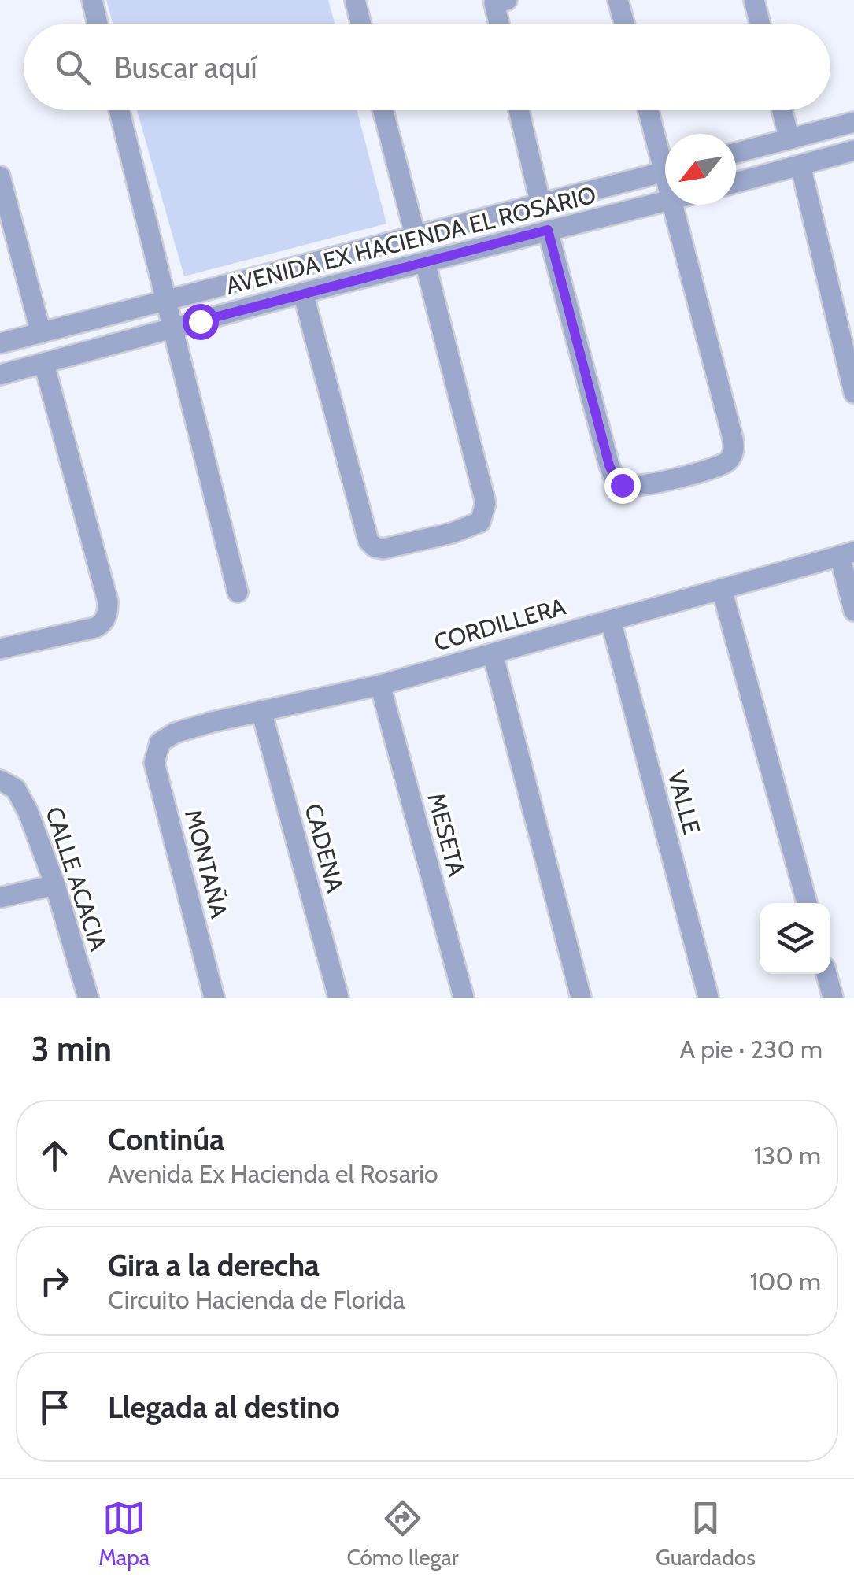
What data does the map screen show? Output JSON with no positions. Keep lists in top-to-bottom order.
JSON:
{
  "streets": {
    "street": [
      "AVENIDA EX HACIENDA EL ROSARIO",
      "CORDILLERA",
      "VALLE",
      "MESETA",
      "CADENA",
      "MONTAÑA",
      "CALLE ACACIA"
    ]
  },
  "crossings": [
    ["CORDILLERA", "VALLE"],
    ["CORDILLERA", "MESETA"],
    ["CORDILLERA", "CADENA"],
    ["CORDILLERA", "MONTAÑA"]
  ],
  "north": "bottom left",
  "page": {
    "search": "Buscar aquí",
    "heading": ["3 min", "A pie · 230 m"],
    "list": [
      ["Continúa", "Avenida Ex Hacienda el Rosario", "130 m"],
      ["Gira a la derecha", "Circuito Hacienda de Florida", "100 m"],
      "Llegada al destino"
    ],
    "nav": ["Mapa", "Cómo llegar", "Guardados"]
  }
}
